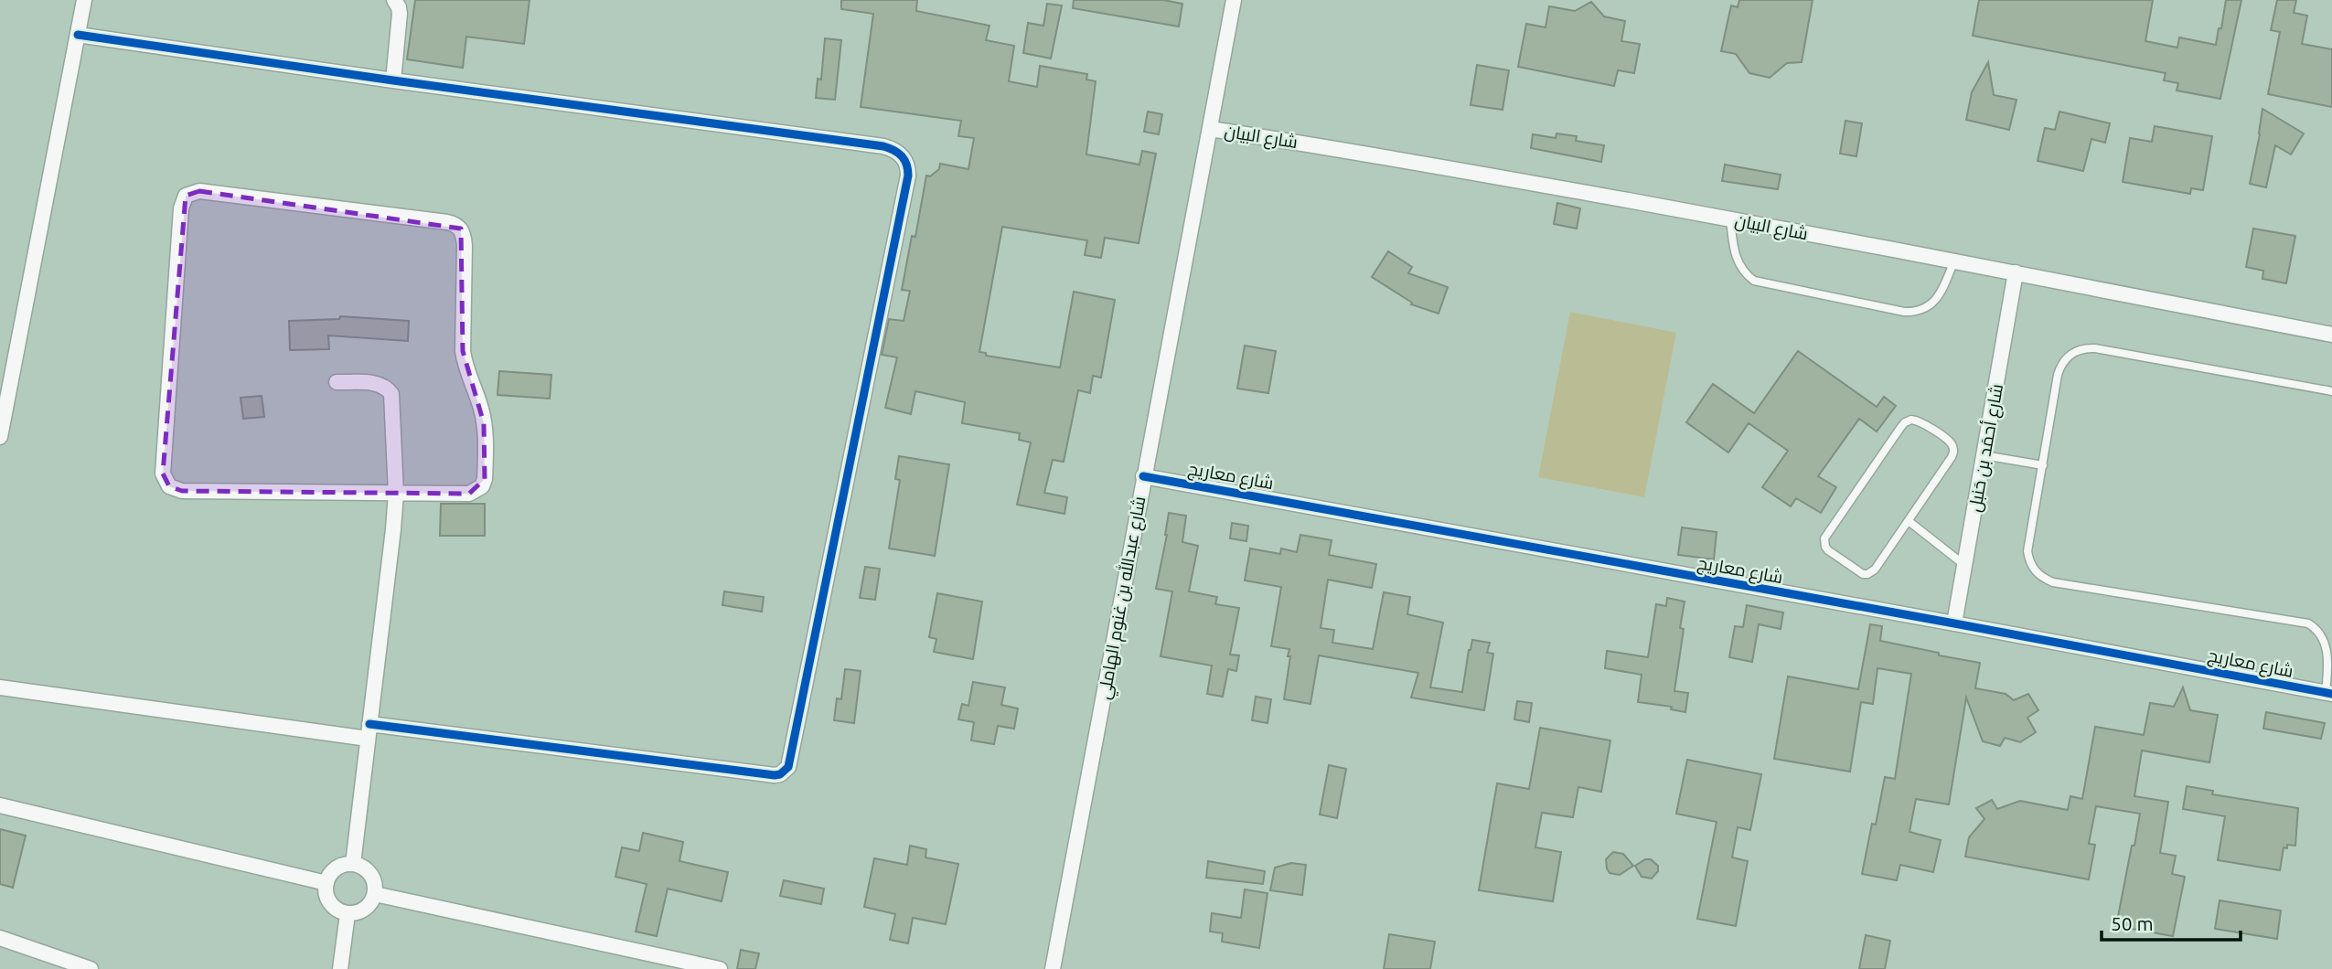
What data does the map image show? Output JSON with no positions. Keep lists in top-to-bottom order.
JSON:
{
  "streets": {
    "street": [
      "شارع البيان",
      "شارع أحمَد بن حَنبل",
      "شارع معاريج",
      "شارع عبدالله بن غنوم الهاملي"
    ]
  },
  "crossings": [
    ["شارع البيان", "شارع أحمَد بن حَنبل"],
    ["شارع البيان", "شارع عبدالله بن غنوم الهاملي"],
    ["شارع أحمَد بن حَنبل", "شارع معاريج"],
    ["شارع معاريج", "شارع عبدالله بن غنوم الهاملي"]
  ],
  "scale_bar": "50 m"
}
